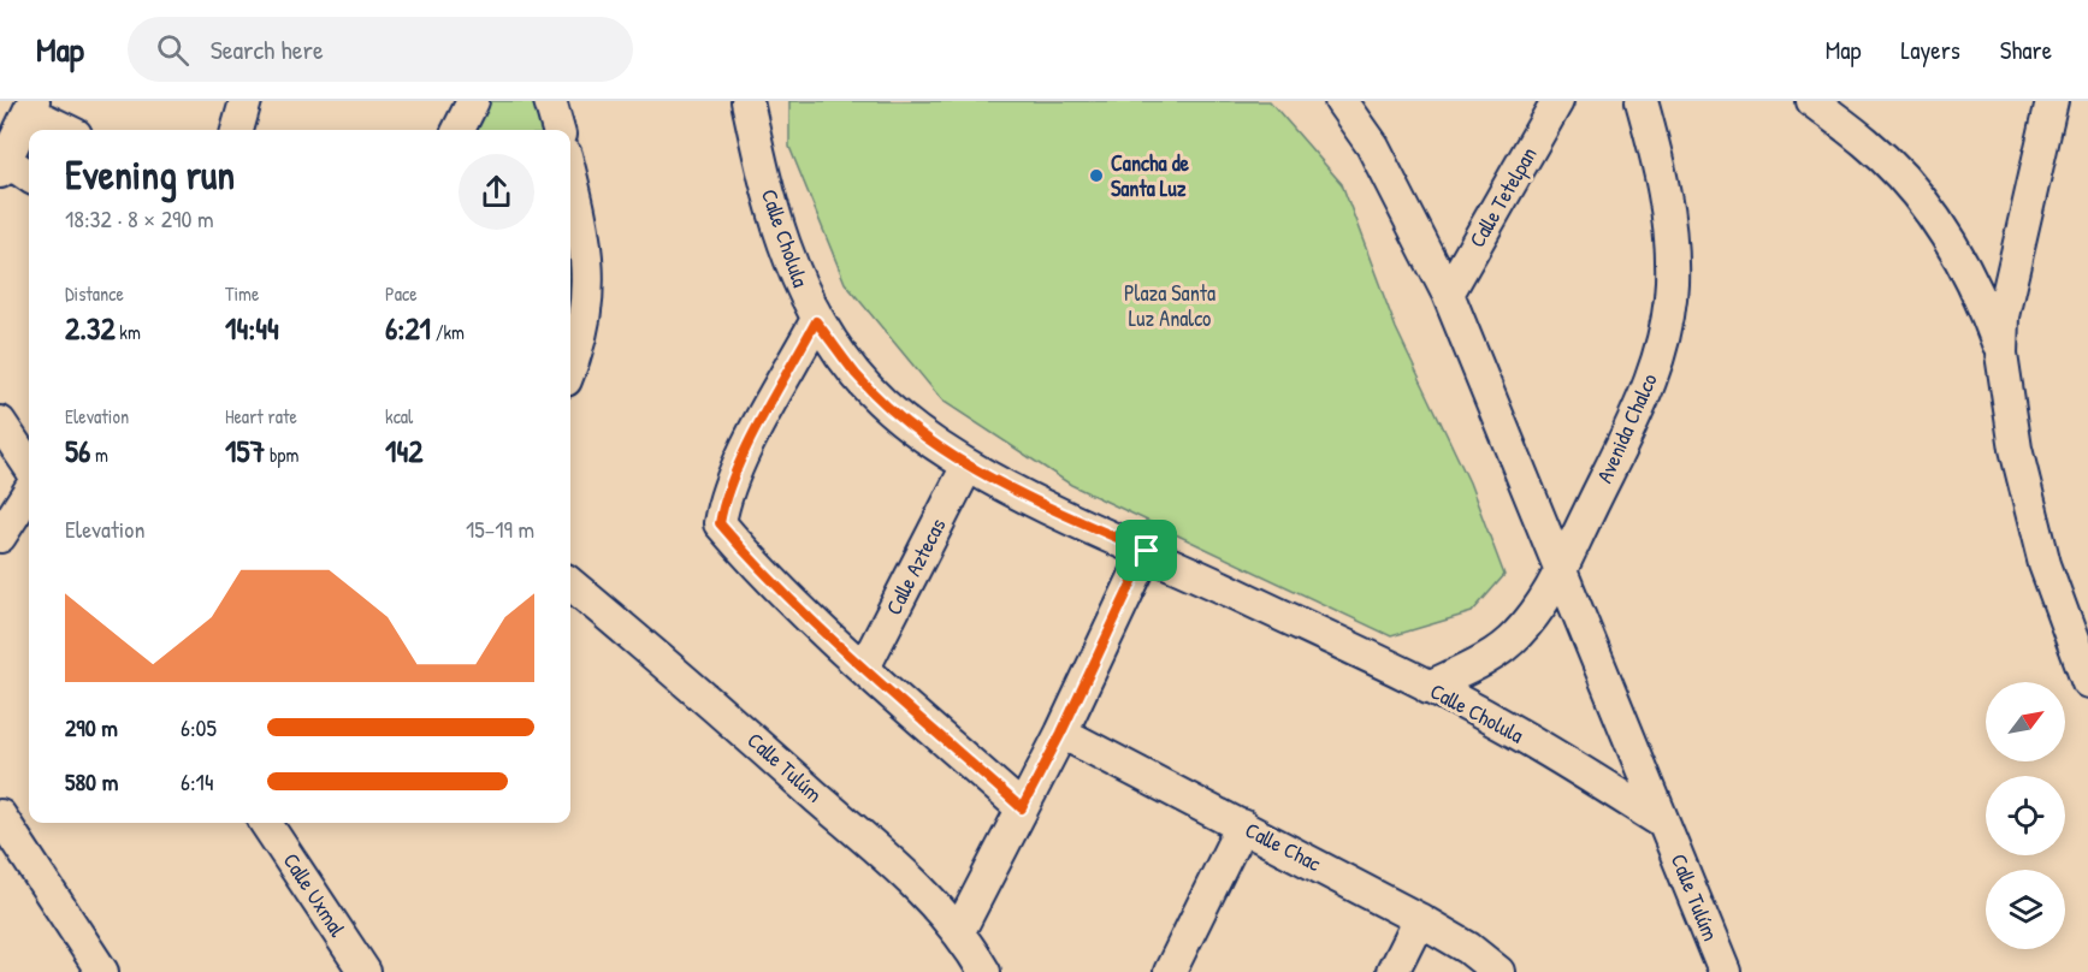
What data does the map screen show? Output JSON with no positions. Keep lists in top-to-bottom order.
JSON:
{
  "streets": {
    "street": [
      "Calle Tetelpan",
      "Calle Cholula",
      "Avenida Chalco",
      "Calle Aztecas",
      "Calle Tulúm",
      "Calle Chac",
      "Calle Uxmal"
    ]
  },
  "crossings": [
    ["Calle Cholula", "Avenida Chalco"],
    ["Calle Cholula", "Calle Aztecas"],
    ["Calle Cholula", "Calle Tulúm"]
  ],
  "parks": ["Plaza Santa Luz Analco"],
  "places": ["Cancha de Santa Luz"],
  "north": "top right",
  "page": {
    "header": "Map",
    "search": "Search here",
    "nav": ["Map", "Layers", "Share"],
    "heading": ["Evening run", "18:32 · 8 × 290 m"],
    "stats": [
      ["Distance", "2.32 km"],
      ["Time", "14:44"],
      ["Pace", "6:21 /km"],
      ["Elevation", "56 m"],
      ["Heart rate", "157 bpm"],
      ["kcal", "142"]
    ],
    "chart": ["Elevation", "15–19 m"],
    "list": [
      {
        "name": "290 m",
        "note": "6:05"
      },
      {
        "name": "580 m",
        "note": "6:14"
      }
    ]
  }
}
